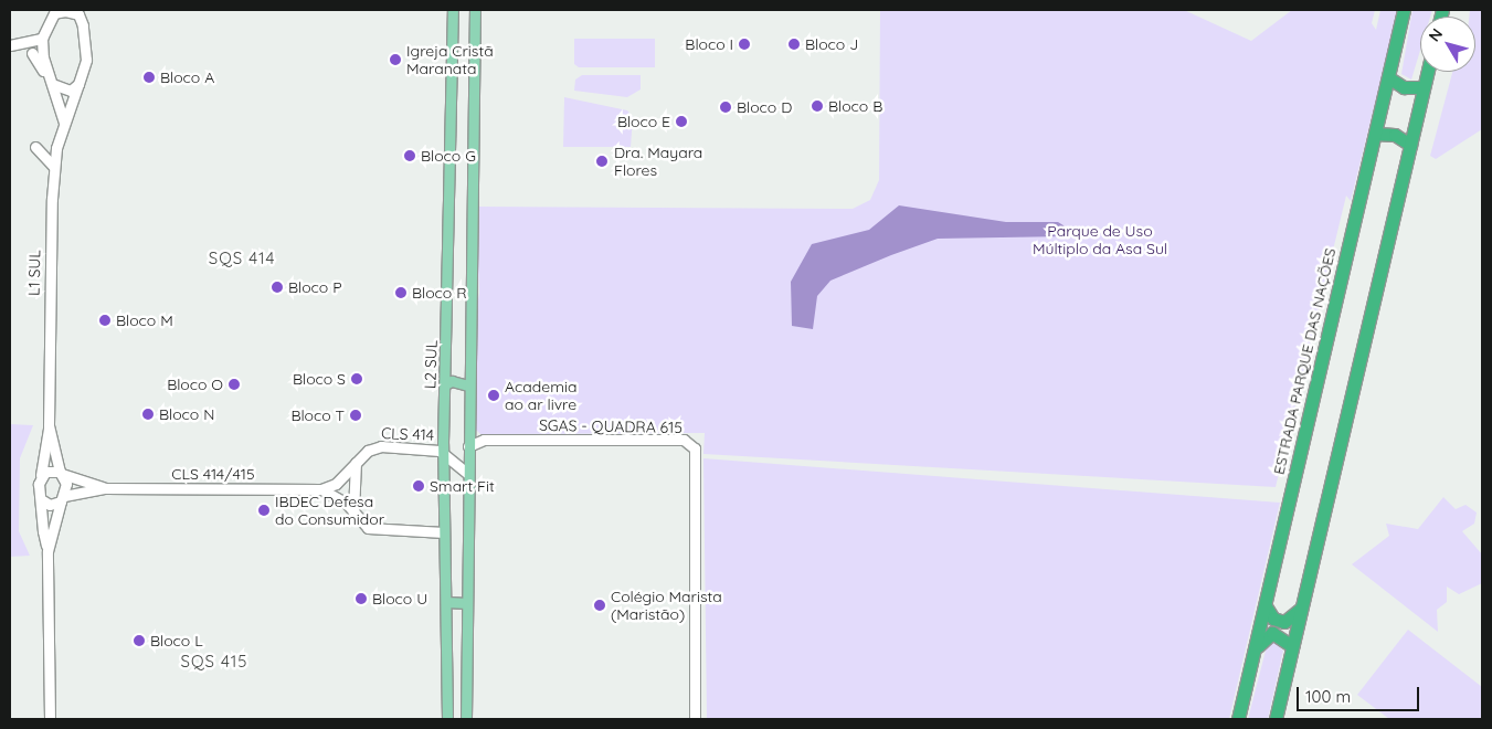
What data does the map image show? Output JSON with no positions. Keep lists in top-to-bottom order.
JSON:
{
  "streets": {
    "highway": ["ESTRADA PARQUE DAS NAÇÕES"],
    "main road": ["L2 SUL"],
    "street": [
      "L1 SUL",
      "SGAS - QUADRA 615",
      "CLS 414",
      "CLS 414/415"
    ]
  },
  "crossings": [
    ["L1 SUL", "CLS 414/415"],
    ["L2 SUL", "CLS 414"],
    ["CLS 414", "CLS 414/415"]
  ],
  "districts": ["SQS 414", "SQS 415"],
  "parks": ["Parque de Uso Múltiplo da Asa Sul"],
  "places": [
    "Bloco I",
    "Bloco J",
    "Igreja Cristã Maranata",
    "Bloco A",
    "Bloco B",
    "Bloco D",
    "Bloco E",
    "Bloco G",
    "Dra. Mayara Flores",
    "Bloco P",
    "Bloco R",
    "Bloco M",
    "Bloco S",
    "Bloco O",
    "Academia ao ar livre",
    "Bloco N",
    "Bloco T",
    "Smart Fit",
    "IBDEC Defesa do Consumidor",
    "Bloco U",
    "Colégio Marista (Maristão)",
    "Bloco L"
  ],
  "scale_bar": "100 m",
  "north": "top left"
}
